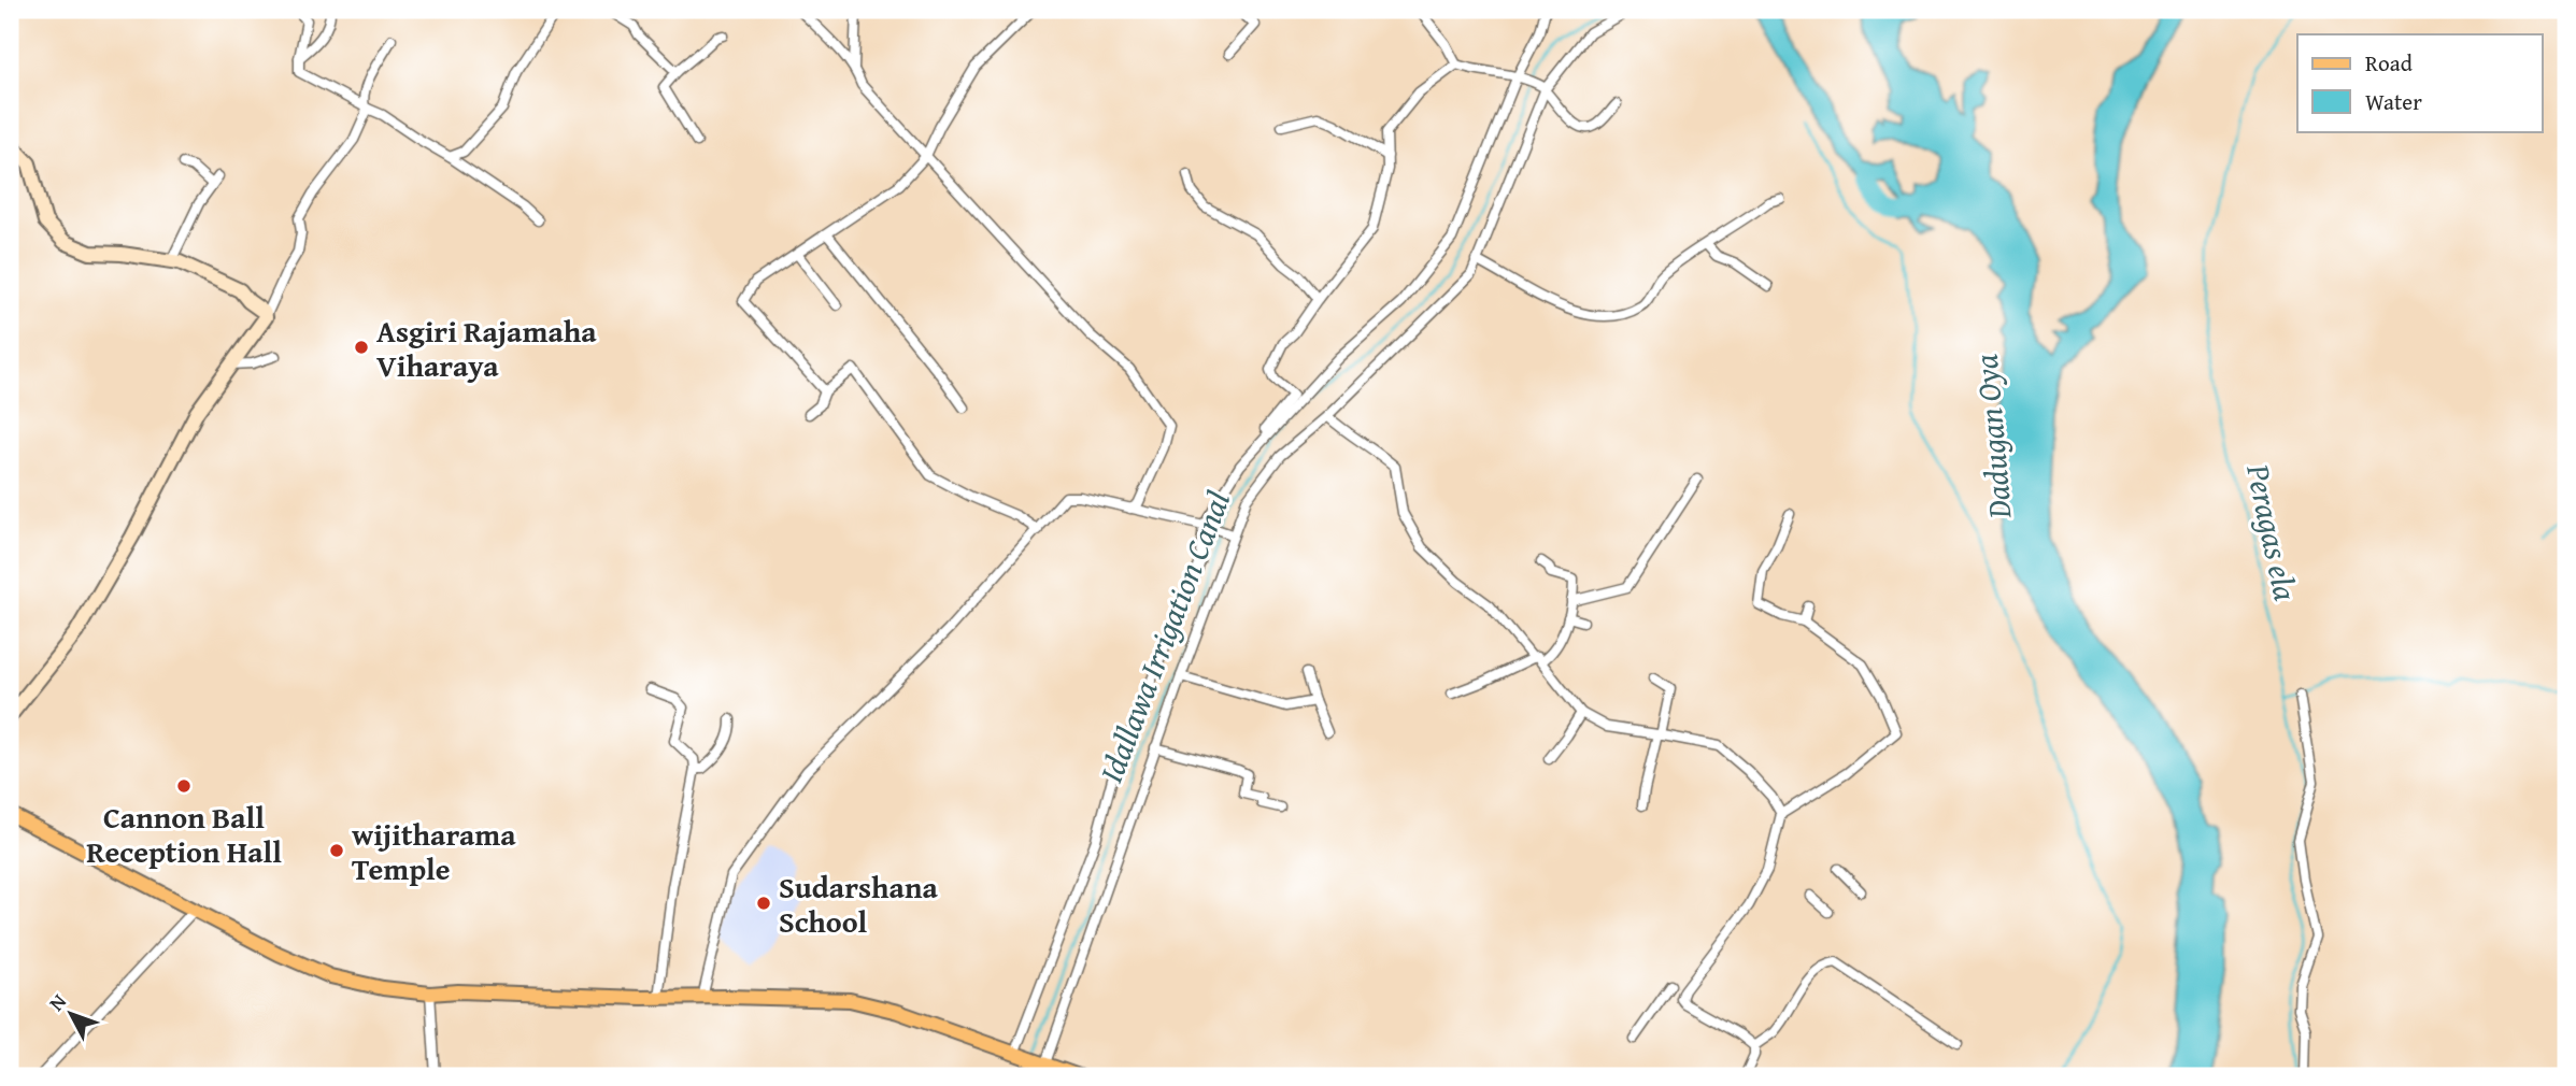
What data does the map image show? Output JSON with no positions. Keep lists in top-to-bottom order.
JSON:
{
  "water": ["Dadugan Oya", "Peragas ela", "Idallawa Irrigation Canal"],
  "places": [
    "Asgiri Rajamaha Viharaya",
    "Cannon Ball Reception Hall",
    "wijitharama Temple",
    "Sudarshana School"
  ],
  "legend": ["Road", "Water"],
  "north": "top left"
}
